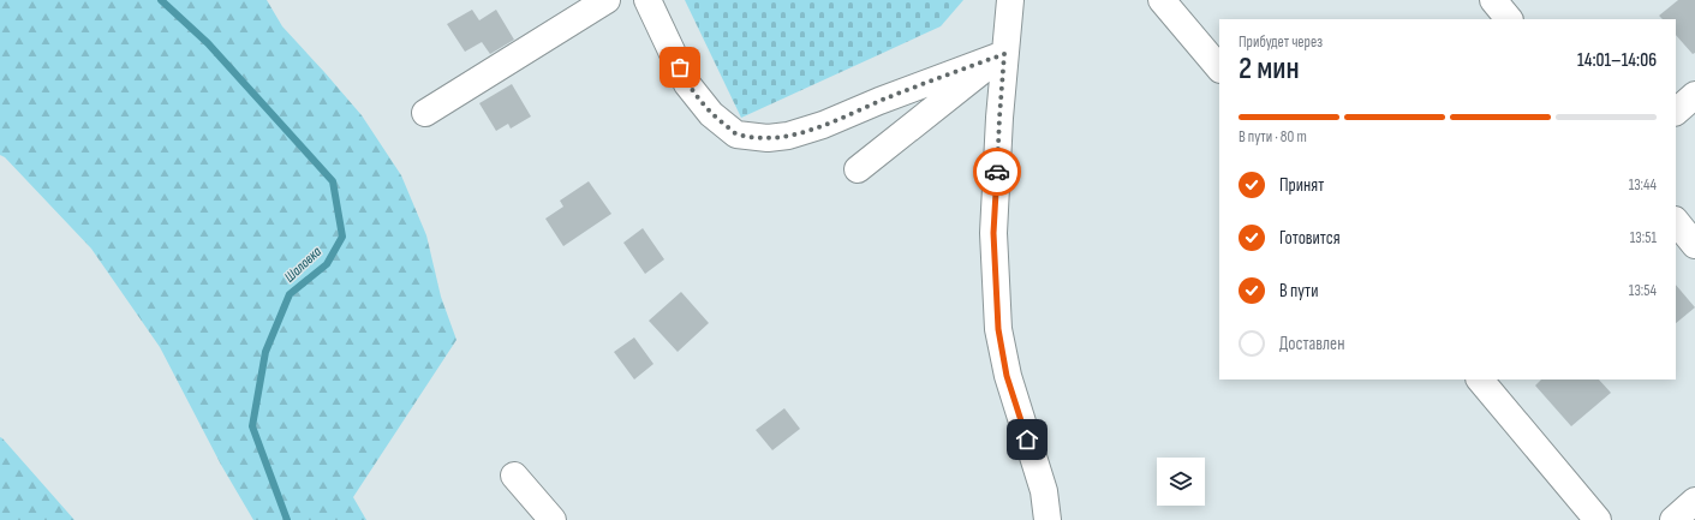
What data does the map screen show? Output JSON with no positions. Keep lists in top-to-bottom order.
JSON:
{
  "water": ["Шаловка"],
  "page": {
    "heading": ["2 мин", "Прибудет через", "14:01–14:06"],
    "bar": "В пути · 80 m",
    "list": [
      ["Принят", "13:44"],
      ["Готовится", "13:51"],
      ["В пути", "13:54"],
      "Доставлен"
    ]
  }
}
